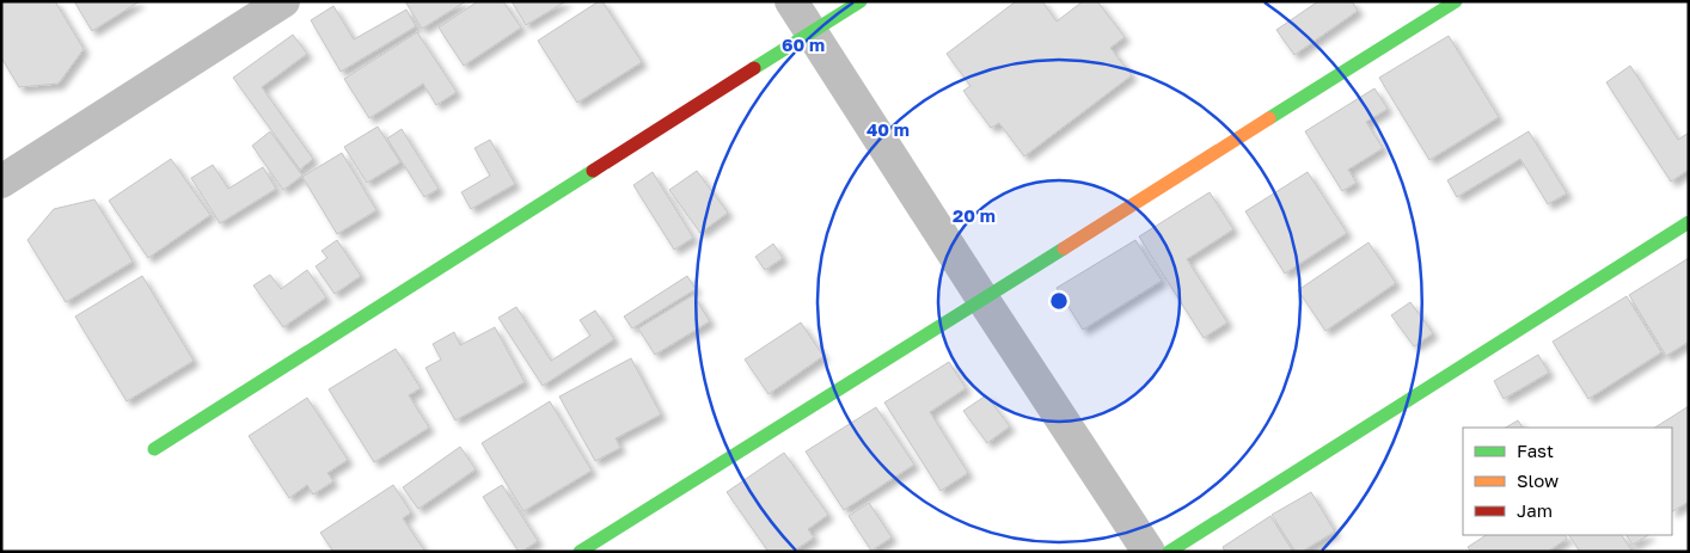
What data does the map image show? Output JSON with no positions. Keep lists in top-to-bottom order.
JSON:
{
  "legend": ["Fast", "Slow", "Jam"],
  "rings": ["60 m", "40 m", "20 m"]
}
